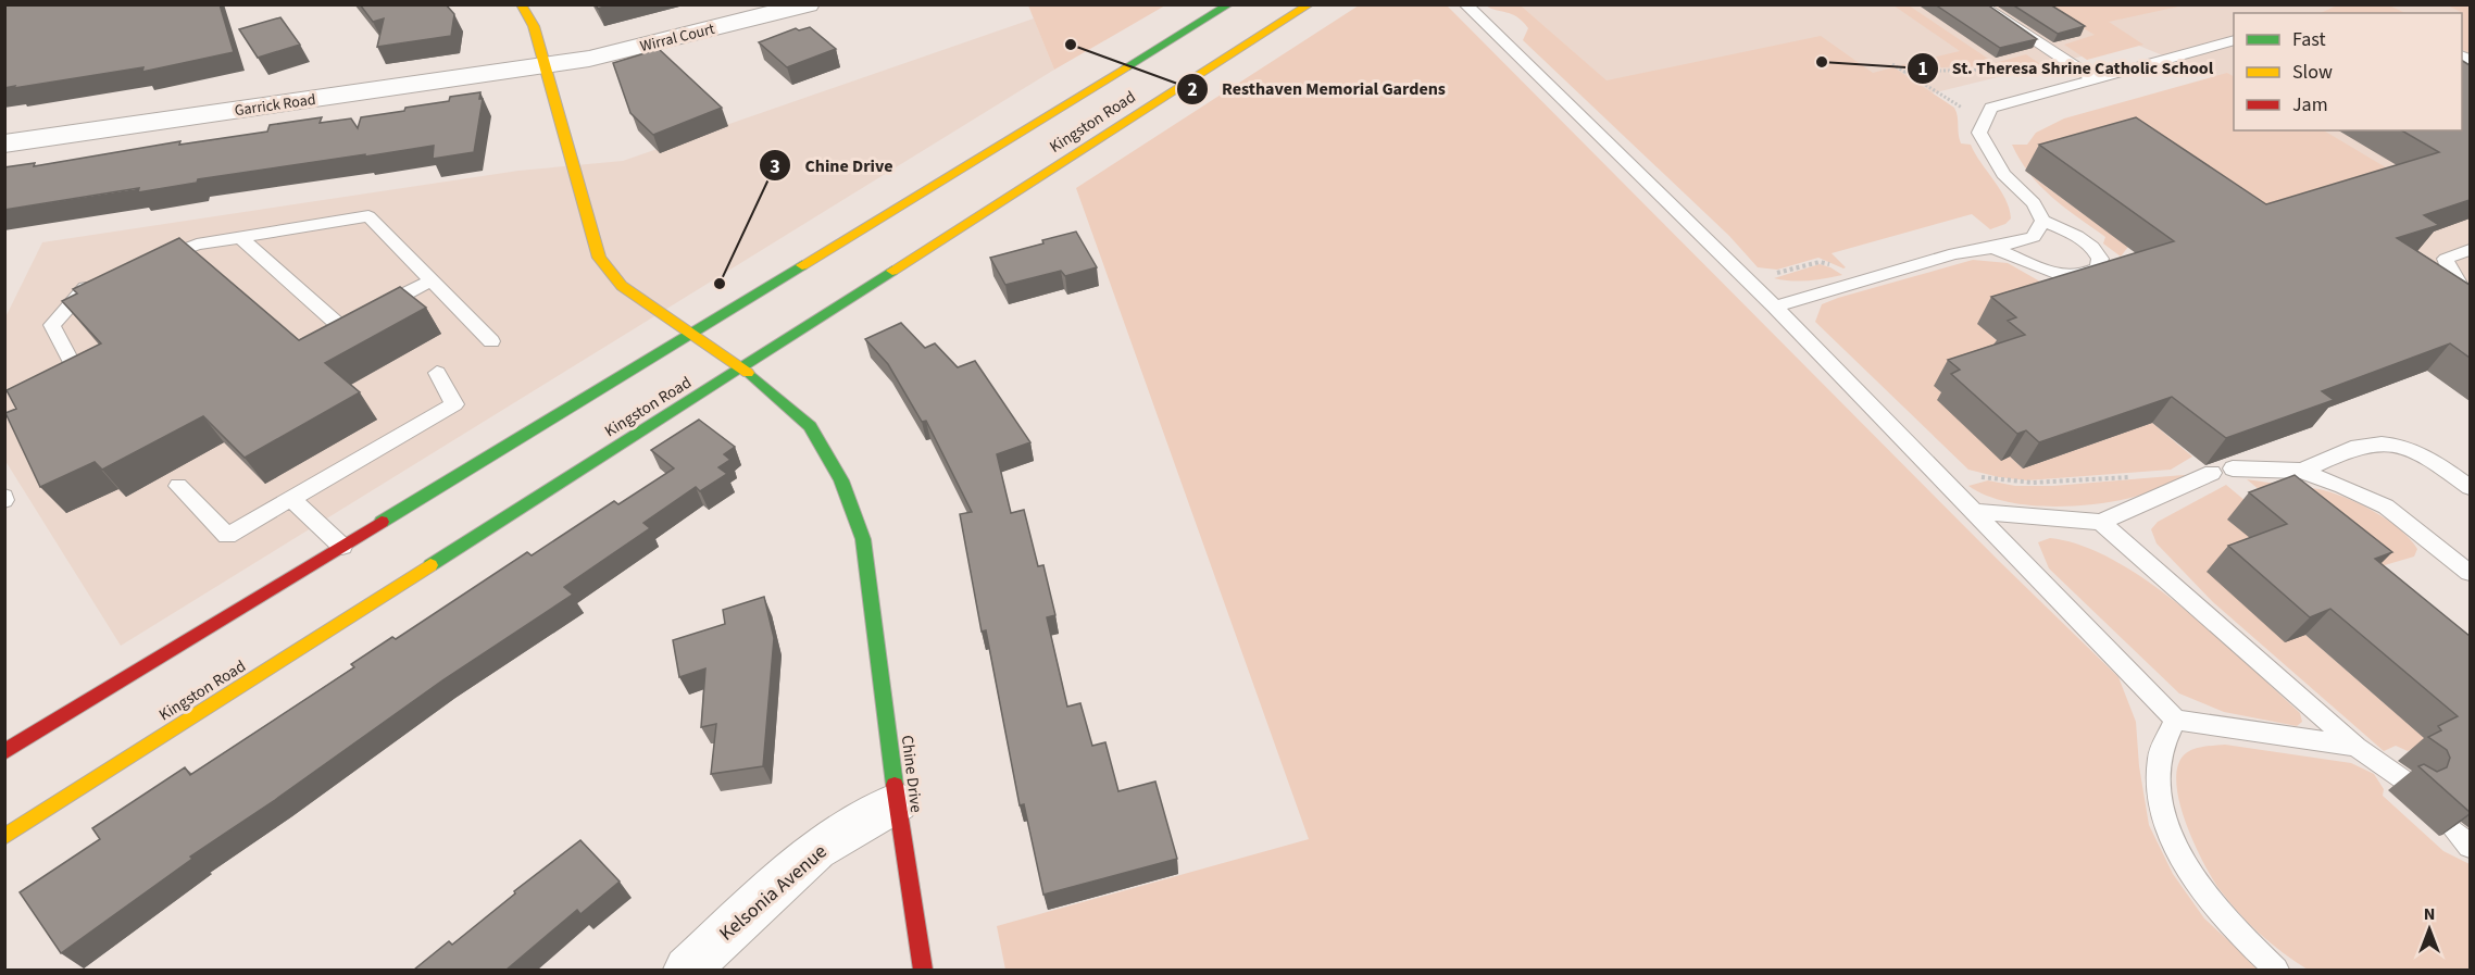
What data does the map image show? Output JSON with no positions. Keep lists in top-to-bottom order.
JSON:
{
  "streets": {
    "main road": ["Kingston Road", "Chine Drive"],
    "street": ["Wirral Court", "Garrick Road", "Kelsonia Avenue"]
  },
  "crossings": [
    ["Wirral Court", "Garrick Road"],
    ["Wirral Court", "Chine Drive"],
    ["Garrick Road", "Chine Drive"],
    ["Kingston Road", "Chine Drive"],
    ["Chine Drive", "Kelsonia Avenue"]
  ],
  "places": ["Resthaven Memorial Gardens", "St. Theresa Shrine Catholic School", "Chine Drive"],
  "legend": ["Fast", "Slow", "Jam"],
  "north": "top"
}
